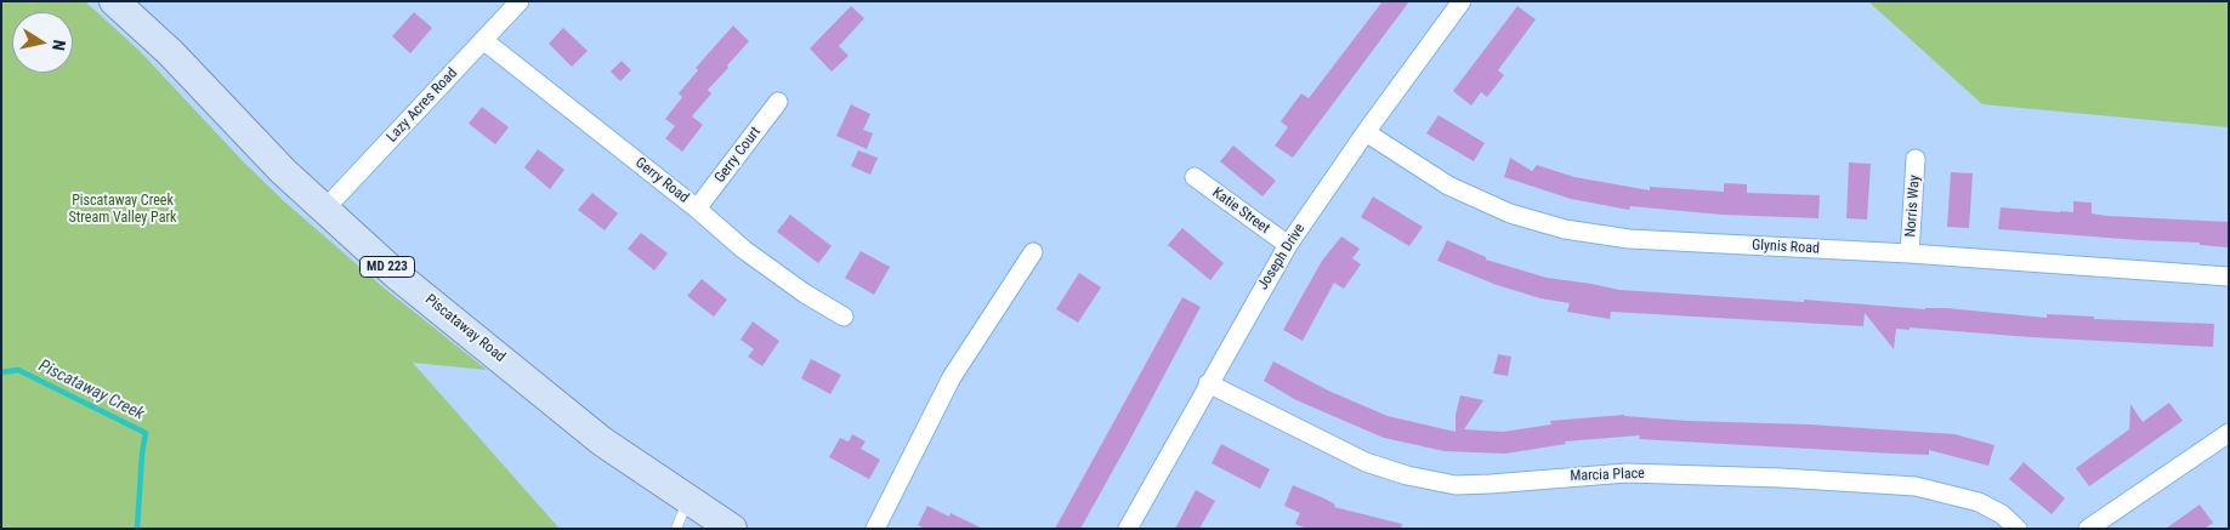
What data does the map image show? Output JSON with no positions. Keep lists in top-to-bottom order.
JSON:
{
  "streets": {
    "main road": ["MD 223", "Piscataway Road"],
    "street": [
      "Lazy Acres Road",
      "Gerry Court",
      "Gerry Road",
      "Norris Way",
      "Katie Street",
      "Glynis Road",
      "Joseph Drive",
      "Marcia Place"
    ]
  },
  "crossings": [
    ["Lazy Acres Road", "Gerry Road"],
    ["Lazy Acres Road", "Piscataway Road"],
    ["Gerry Court", "Gerry Road"],
    ["Norris Way", "Glynis Road"],
    ["Katie Street", "Joseph Drive"],
    ["Glynis Road", "Joseph Drive"],
    ["Joseph Drive", "Marcia Place"]
  ],
  "water": ["Piscataway Creek"],
  "parks": ["Piscataway Creek Stream Valley Park"],
  "north": "right"
}
